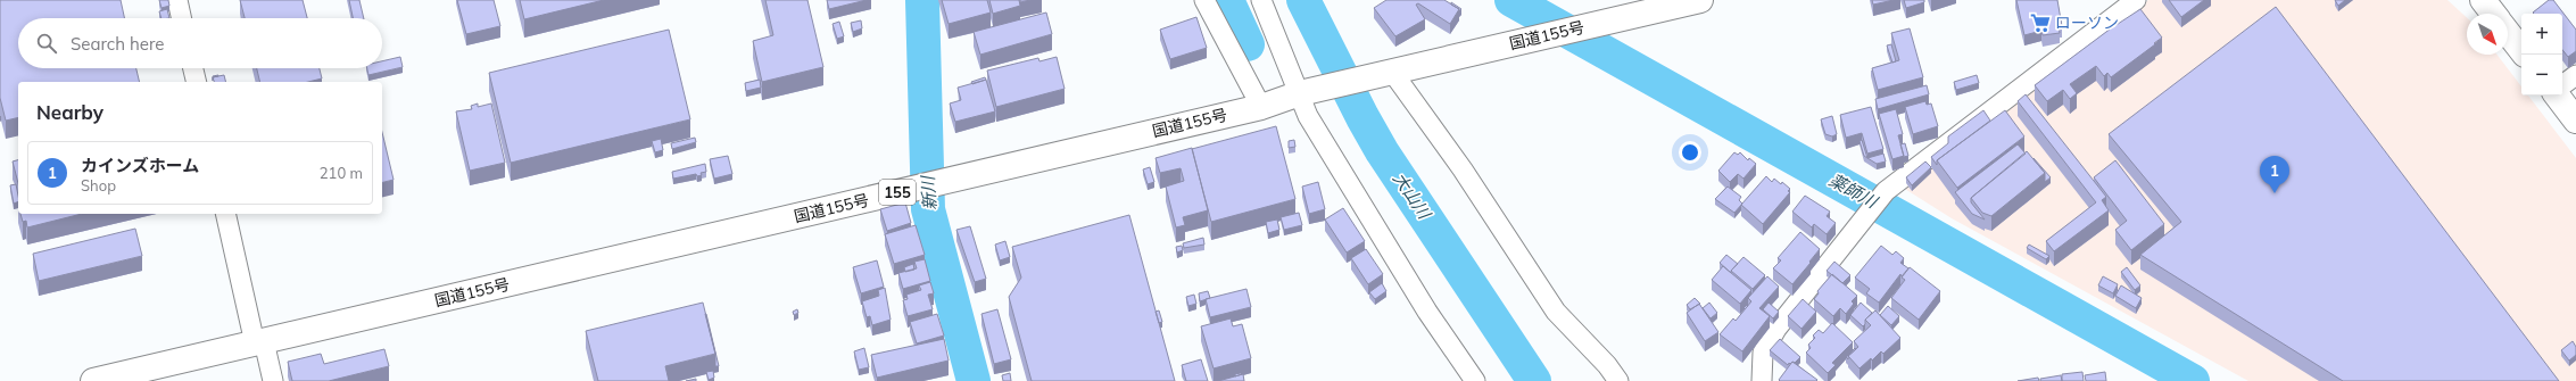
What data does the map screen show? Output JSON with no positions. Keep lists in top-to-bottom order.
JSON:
{
  "streets": {
    "main road": ["国道155号", "155"]
  },
  "water": ["薬師川", "新川", "大山川"],
  "places": {
    "supermarket": ["ローソン"]
  },
  "north": "bottom right",
  "page": {
    "map_buttons": ["+", "−"],
    "search": "Search here",
    "heading": "Nearby",
    "list": [
      {
        "mark": "1",
        "name": "カインズホーム",
        "note": "Shop",
        "value": "210 m"
      }
    ],
    "pins": "1"
  }
}
